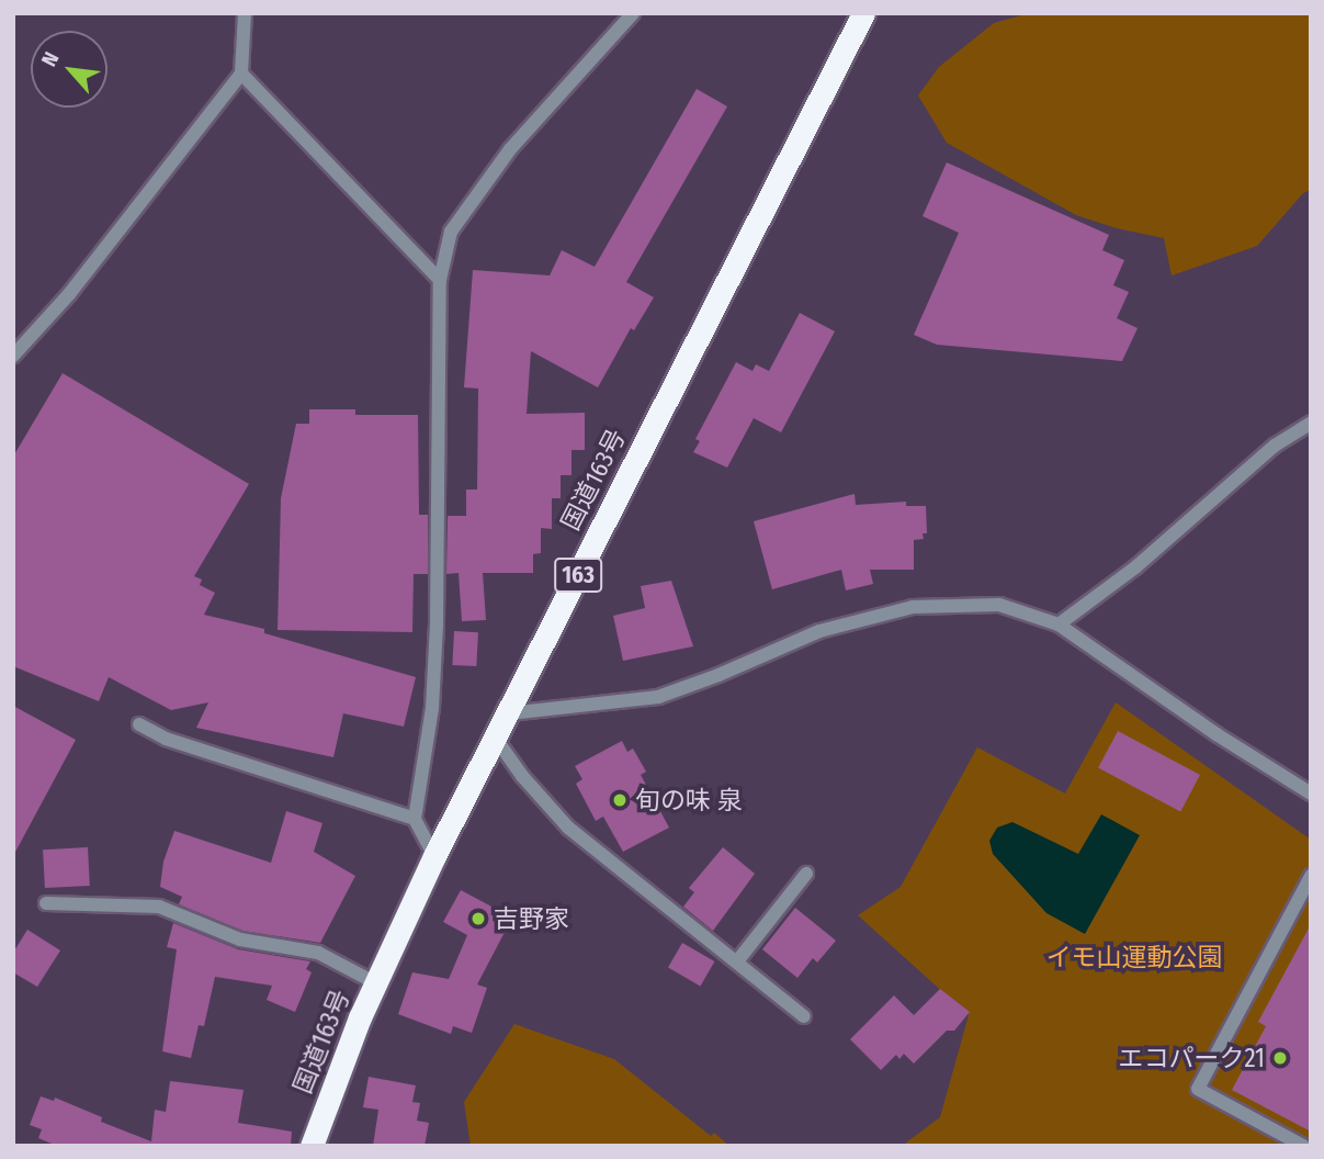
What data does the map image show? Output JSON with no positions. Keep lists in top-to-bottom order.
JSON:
{
  "streets": {
    "highway": ["国道163号", "163"]
  },
  "parks": ["イモ山運動公園"],
  "places": ["旬の味 泉", "吉野家", "エコパーク21"],
  "north": "top left"
}
